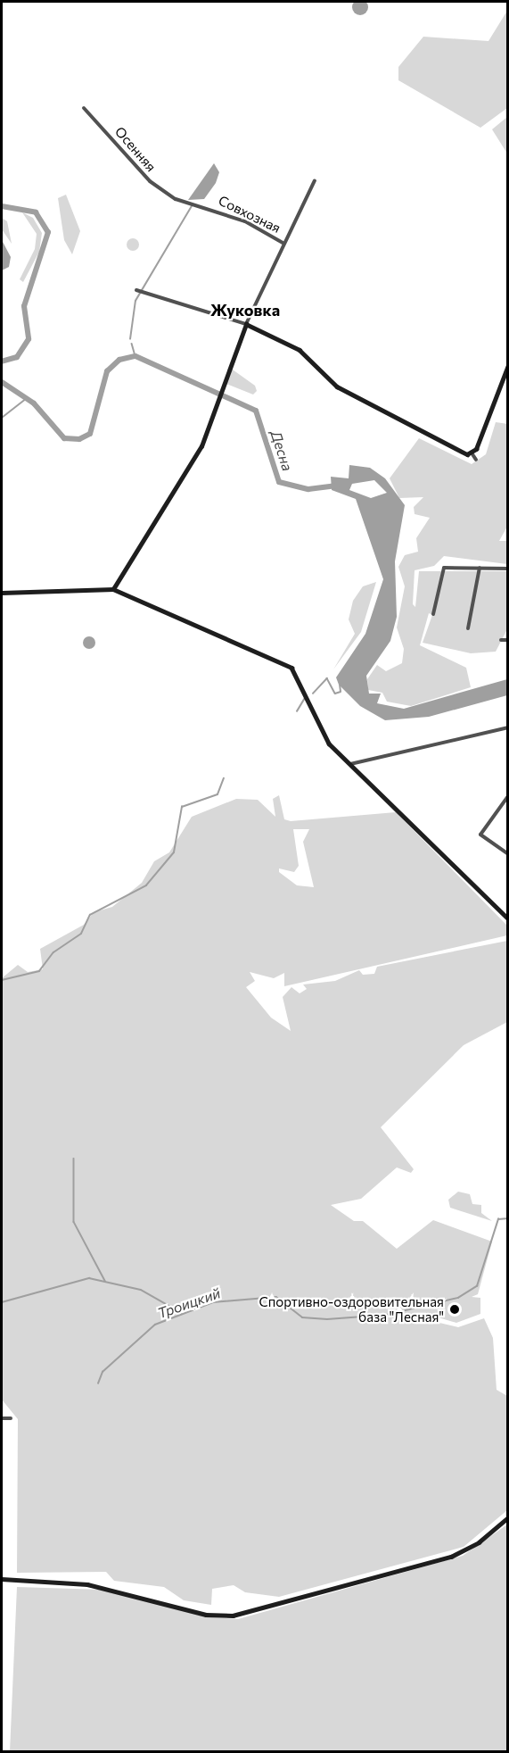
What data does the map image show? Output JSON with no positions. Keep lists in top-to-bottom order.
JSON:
{
  "streets": {
    "street": ["Осенняя", "Совхозная"]
  },
  "crossings": [
    ["Осенняя", "Совхозная"]
  ],
  "districts": ["Жуковка"],
  "water": ["Десна", "Троицкий"],
  "places": ["Спортивно-оздоровительная база \"Лесная\""]
}
